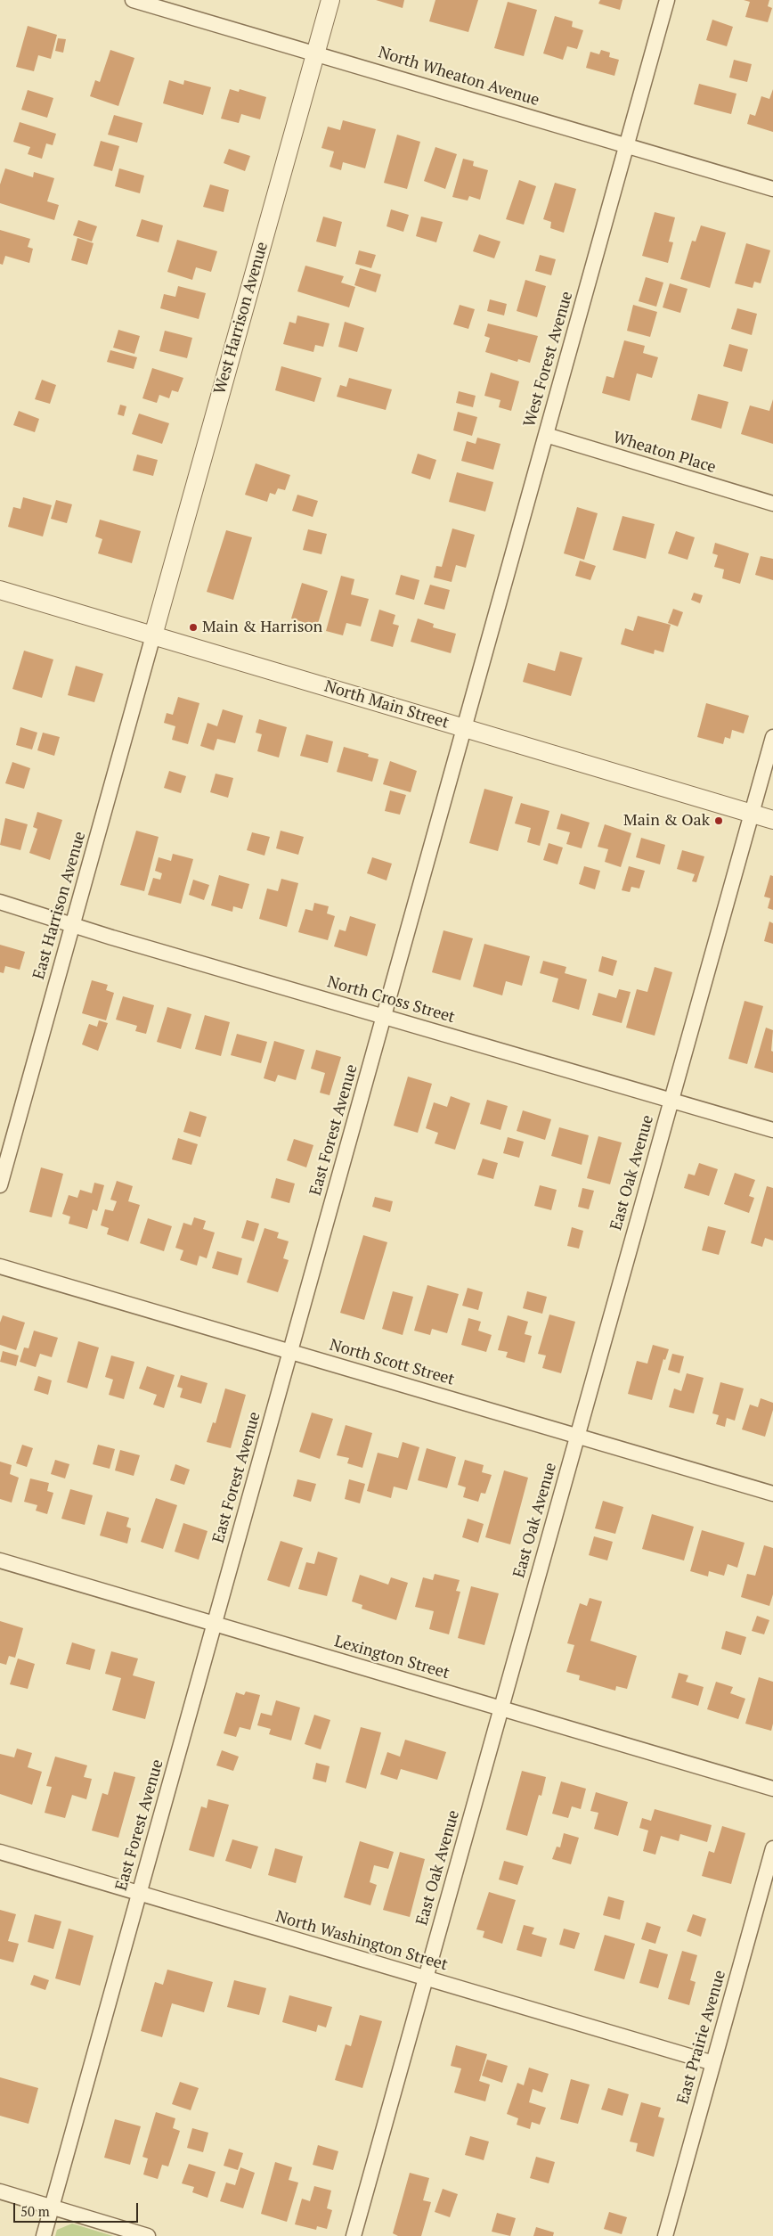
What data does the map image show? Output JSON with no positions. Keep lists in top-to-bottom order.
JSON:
{
  "streets": {
    "street": [
      "North Wheaton Avenue",
      "West Harrison Avenue",
      "West Forest Avenue",
      "Wheaton Place",
      "North Main Street",
      "East Harrison Avenue",
      "North Cross Street",
      "East Forest Avenue",
      "East Oak Avenue",
      "North Scott Street",
      "Lexington Street",
      "North Washington Street",
      "East Prairie Avenue"
    ]
  },
  "crossings": [
    ["North Wheaton Avenue", "West Harrison Avenue"],
    ["North Wheaton Avenue", "West Forest Avenue"],
    ["West Harrison Avenue", "North Main Street"],
    ["West Harrison Avenue", "East Harrison Avenue"],
    ["West Forest Avenue", "Wheaton Place"],
    ["West Forest Avenue", "North Main Street"],
    ["West Forest Avenue", "East Forest Avenue"],
    ["North Main Street", "East Harrison Avenue"],
    ["North Main Street", "East Forest Avenue"],
    ["North Main Street", "East Oak Avenue"],
    ["East Harrison Avenue", "North Cross Street"],
    ["North Cross Street", "East Forest Avenue"],
    ["North Cross Street", "East Oak Avenue"],
    ["East Forest Avenue", "North Scott Street"],
    ["East Forest Avenue", "Lexington Street"],
    ["East Forest Avenue", "North Washington Street"],
    ["East Oak Avenue", "North Scott Street"],
    ["East Oak Avenue", "Lexington Street"],
    ["East Oak Avenue", "North Washington Street"],
    ["North Washington Street", "East Prairie Avenue"]
  ],
  "places": ["Main & Harrison", "Main & Oak"],
  "scale_bar": "50 m"
}
